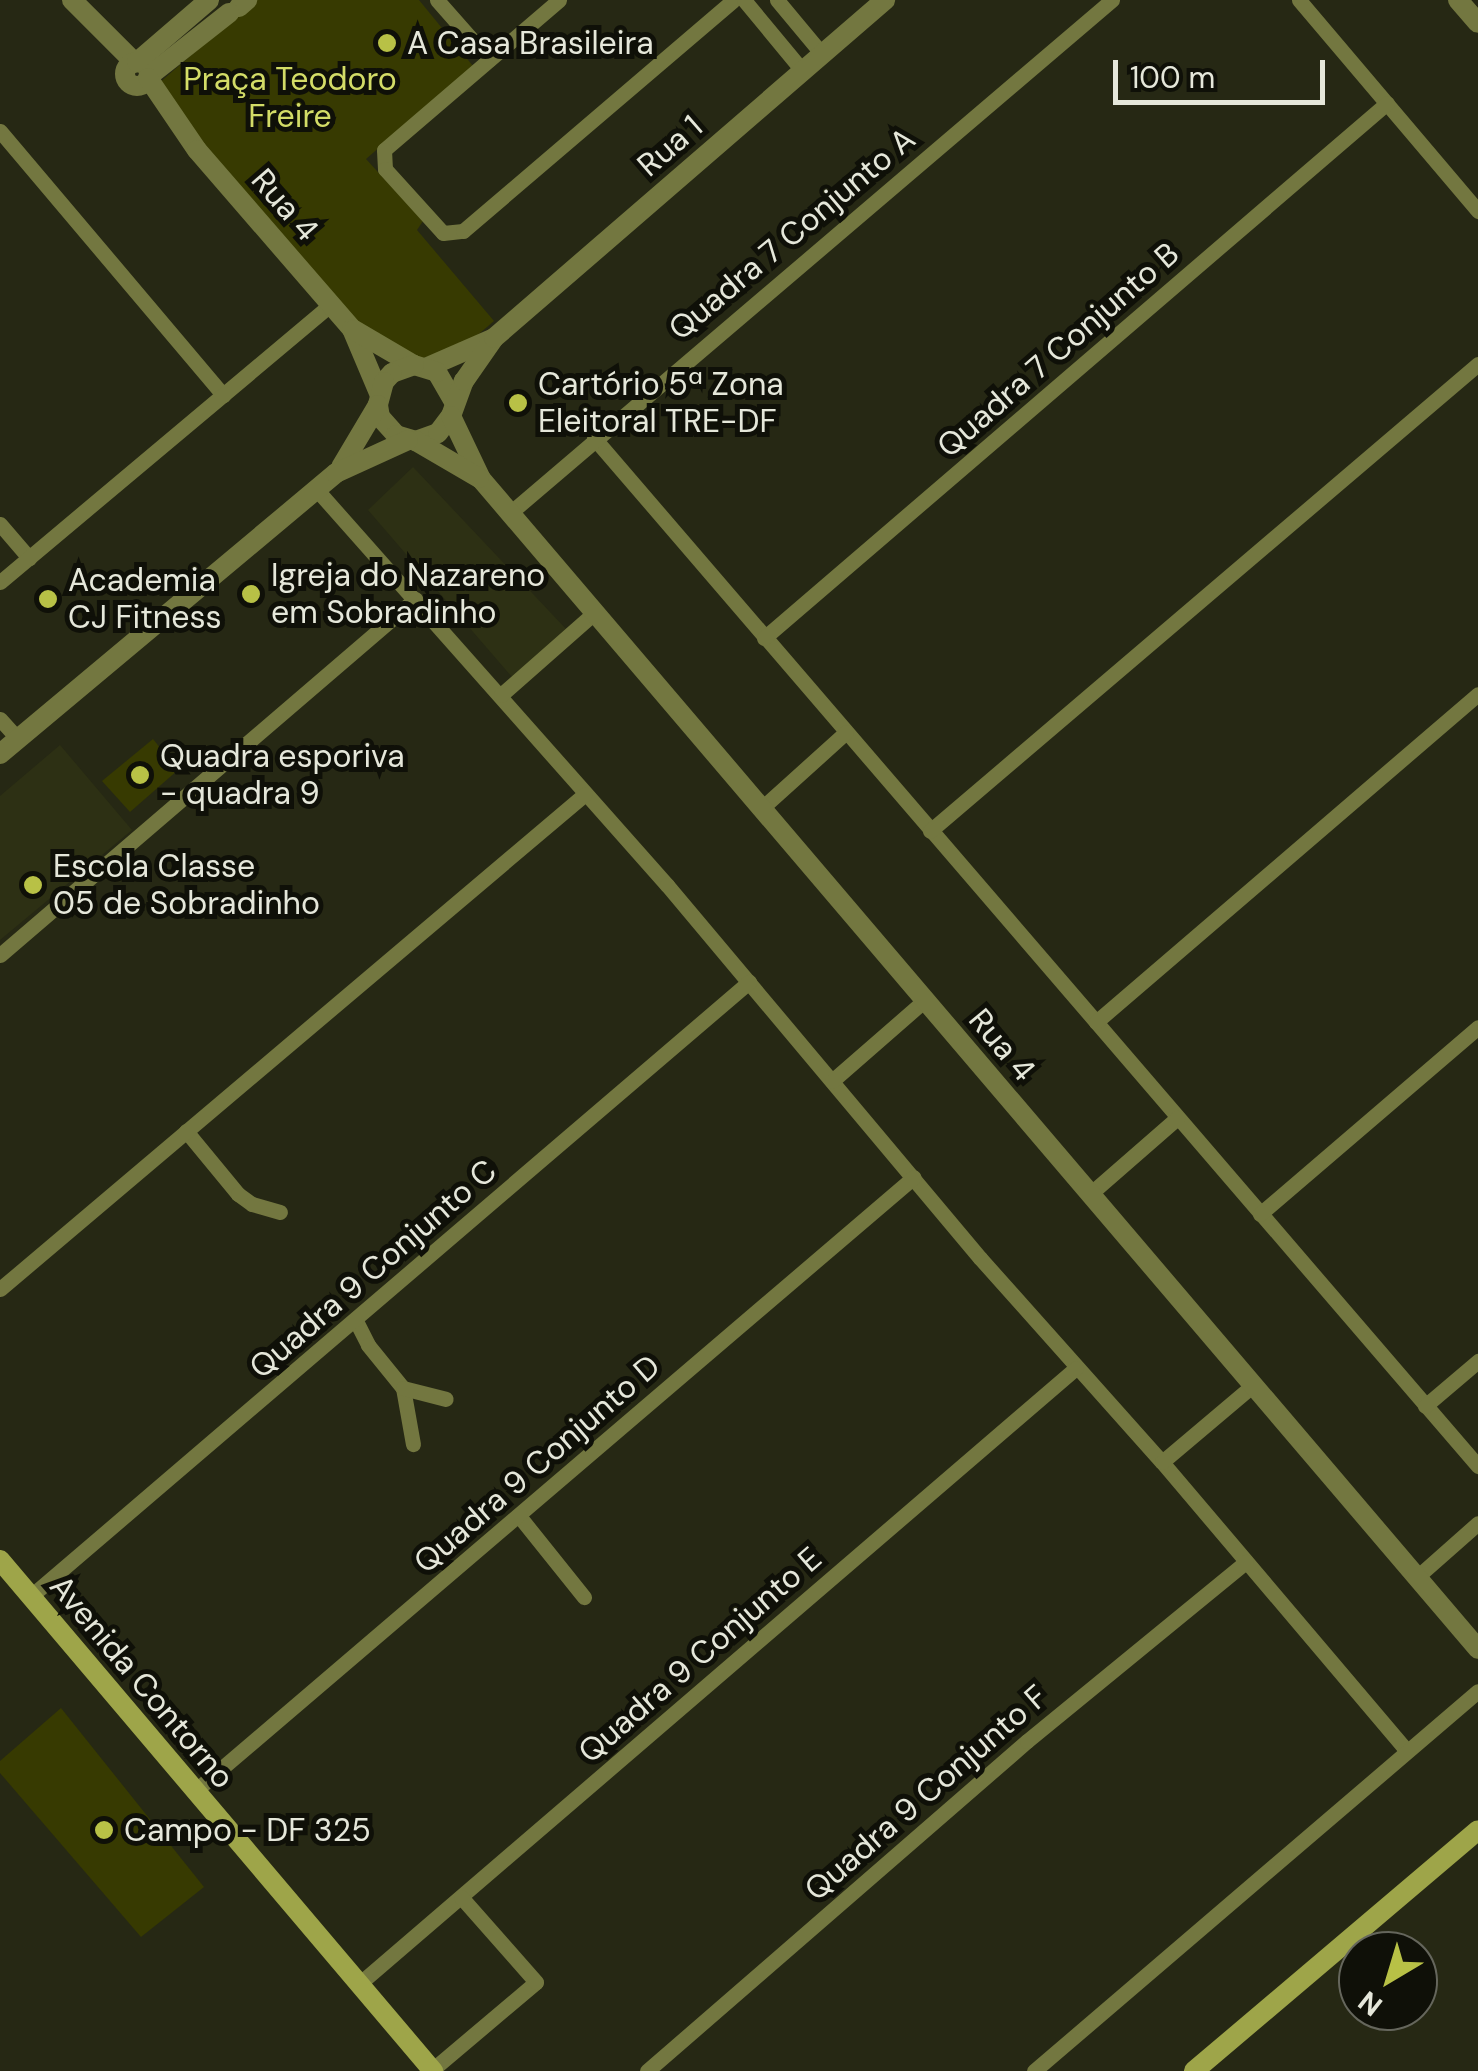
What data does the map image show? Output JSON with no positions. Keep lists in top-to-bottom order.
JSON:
{
  "streets": {
    "main road": ["Avenida Contorno"],
    "street": [
      "Rua 1",
      "Rua 4",
      "Quadra 7 Conjunto A",
      "Quadra 7 Conjunto B",
      "Quadra 9 Conjunto C",
      "Quadra 9 Conjunto D",
      "Quadra 9 Conjunto E",
      "Quadra 9 Conjunto F"
    ]
  },
  "crossings": [
    ["Rua 4", "Quadra 7 Conjunto A"],
    ["Quadra 9 Conjunto C", "Avenida Contorno"],
    ["Quadra 9 Conjunto D", "Avenida Contorno"],
    ["Quadra 9 Conjunto E", "Avenida Contorno"]
  ],
  "parks": ["Praça Teodoro Freire"],
  "places": [
    "A Casa Brasileira",
    "Cartório 5ª Zona Eleitoral TRE-DF",
    "Igreja do Nazareno em Sobradinho",
    "Academia CJ Fitness",
    "Quadra esporiva - quadra 9",
    "Escola Classe 05 de Sobradinho",
    "Campo - DF 325"
  ],
  "scale_bar": "100 m",
  "north": "bottom left"
}
